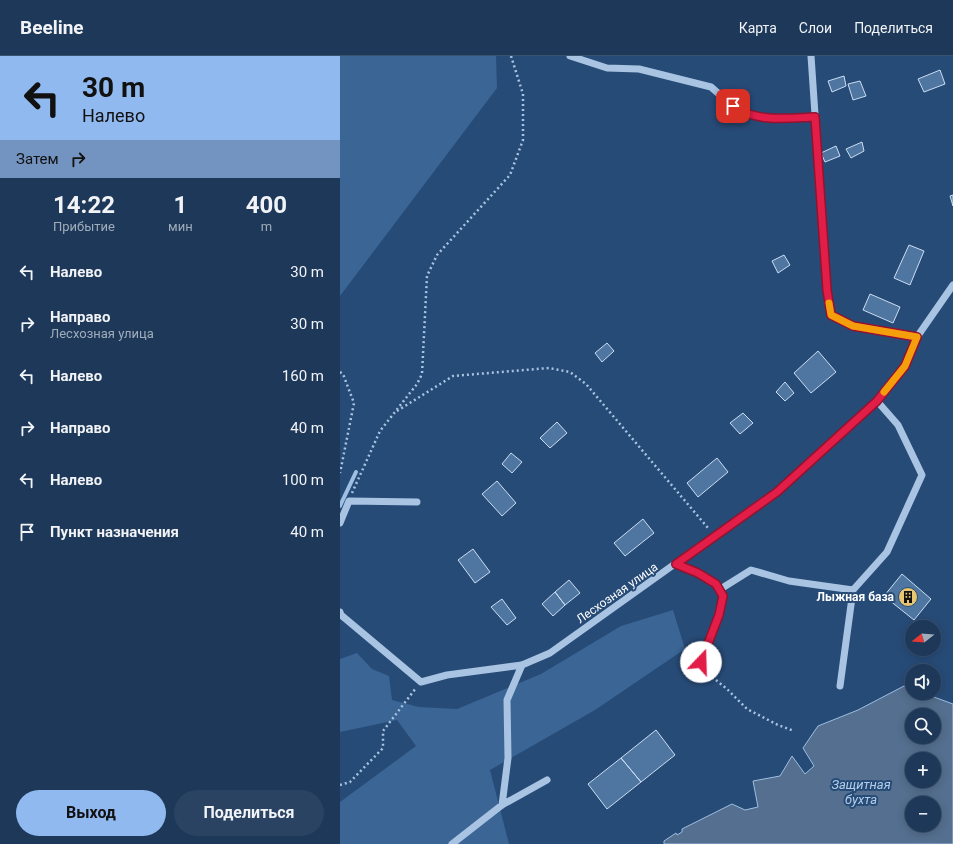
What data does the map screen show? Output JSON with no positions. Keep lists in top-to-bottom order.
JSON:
{
  "streets": {
    "street": ["Лесхозная улица"]
  },
  "water": ["Защитная бухта"],
  "places": {
    "building": ["Лыжная база"]
  },
  "north": "left",
  "page": {
    "header": "Beeline",
    "nav": ["Карта", "Слои", "Поделиться"],
    "turn": ["30 m", "Налево"],
    "then": "Затем",
    "eta": [
      "14:22",
      "Прибытие",
      "1",
      "мин",
      "400",
      "m"
    ],
    "list": [
      {
        "name": "Налево",
        "value": "30 m"
      },
      {
        "name": "Направо",
        "note": "Лесхозная улица",
        "value": "30 m"
      },
      {
        "name": "Налево",
        "value": "160 m"
      },
      {
        "name": "Направо",
        "value": "40 m"
      },
      {
        "name": "Налево",
        "value": "100 m"
      },
      {
        "name": "Пункт назначения",
        "value": "40 m"
      }
    ],
    "map_buttons": ["+", "−"],
    "buttons": ["Выход", "Поделиться"]
  }
}
